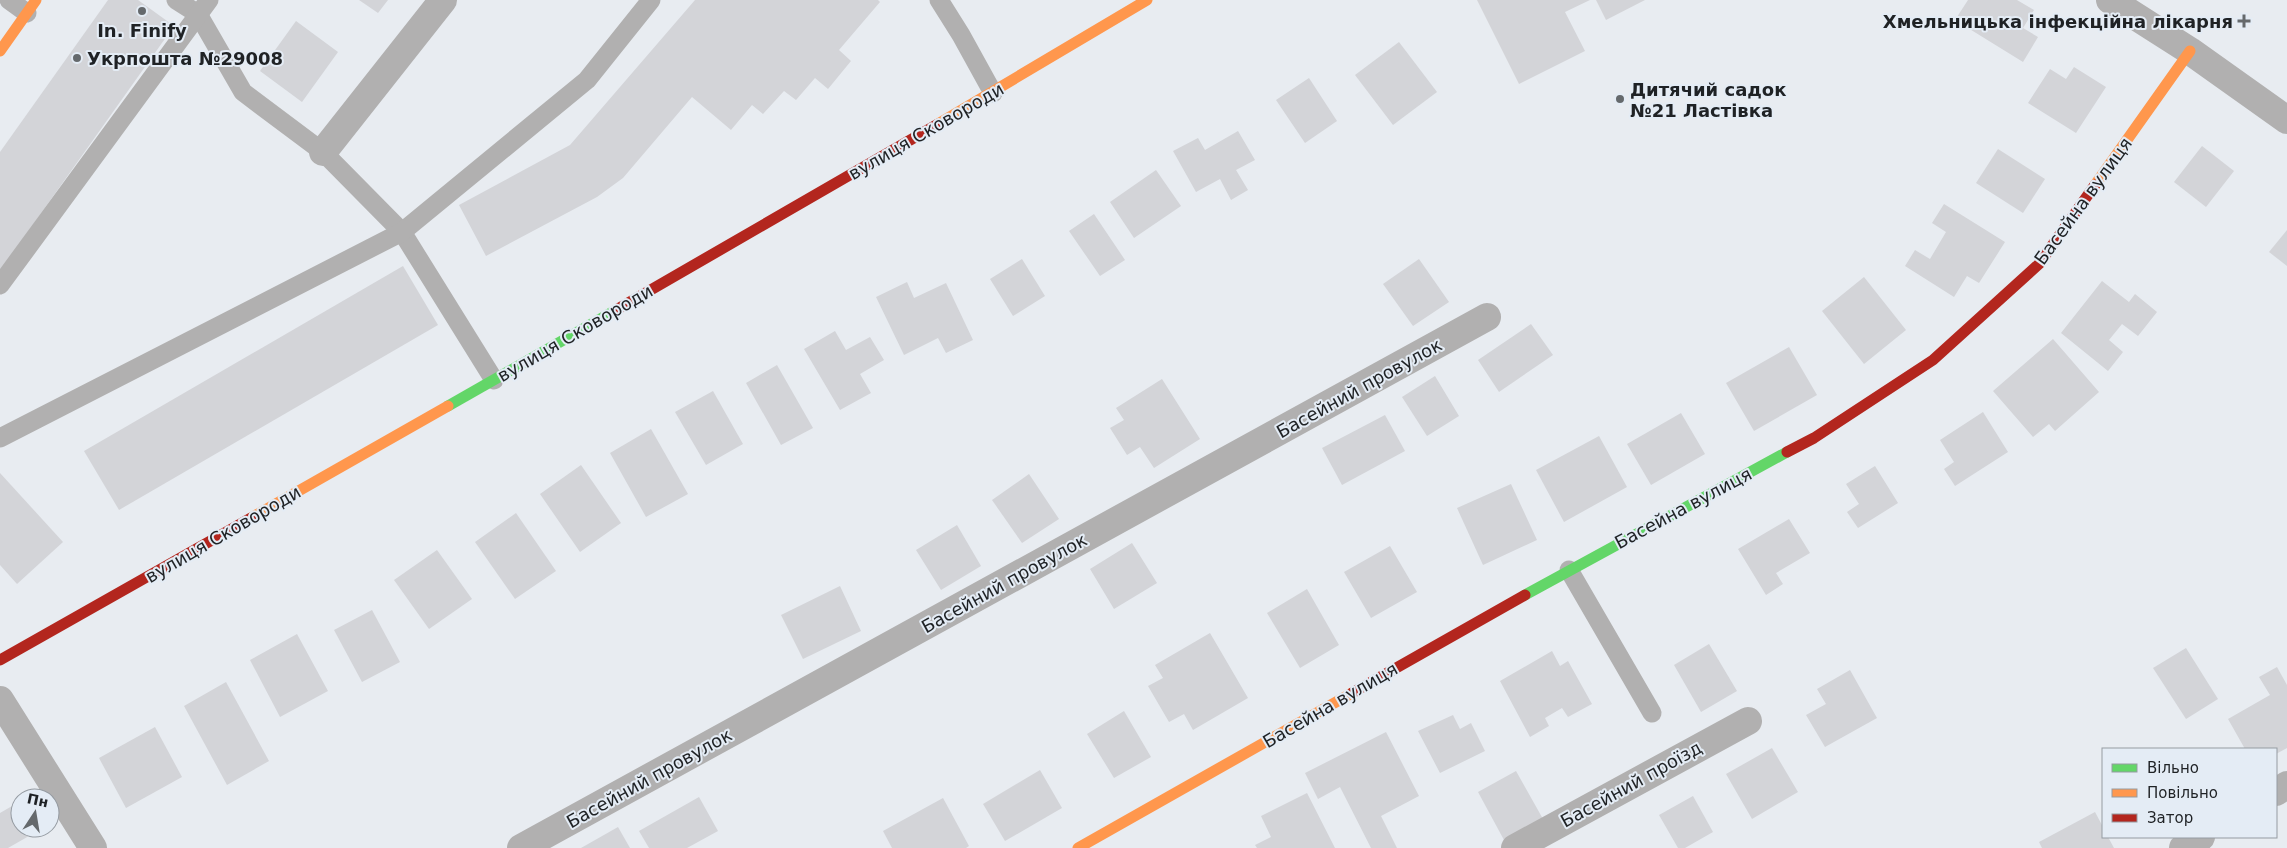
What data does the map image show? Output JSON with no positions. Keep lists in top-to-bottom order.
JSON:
{
  "streets": {
    "street": [
      "вулиця Сковороди",
      "Басейна вулиця",
      "Басейний провулок",
      "Басейний проїзд"
    ]
  },
  "places": {
    "other": ["In. Finify", "Укрпошта №29008", "Дитячий садок №21 Ластівка"],
    "health": ["Хмельницька інфекційна лікарня"]
  },
  "legend": ["Вільно", "Повільно", "Затор"],
  "north": "top"
}
